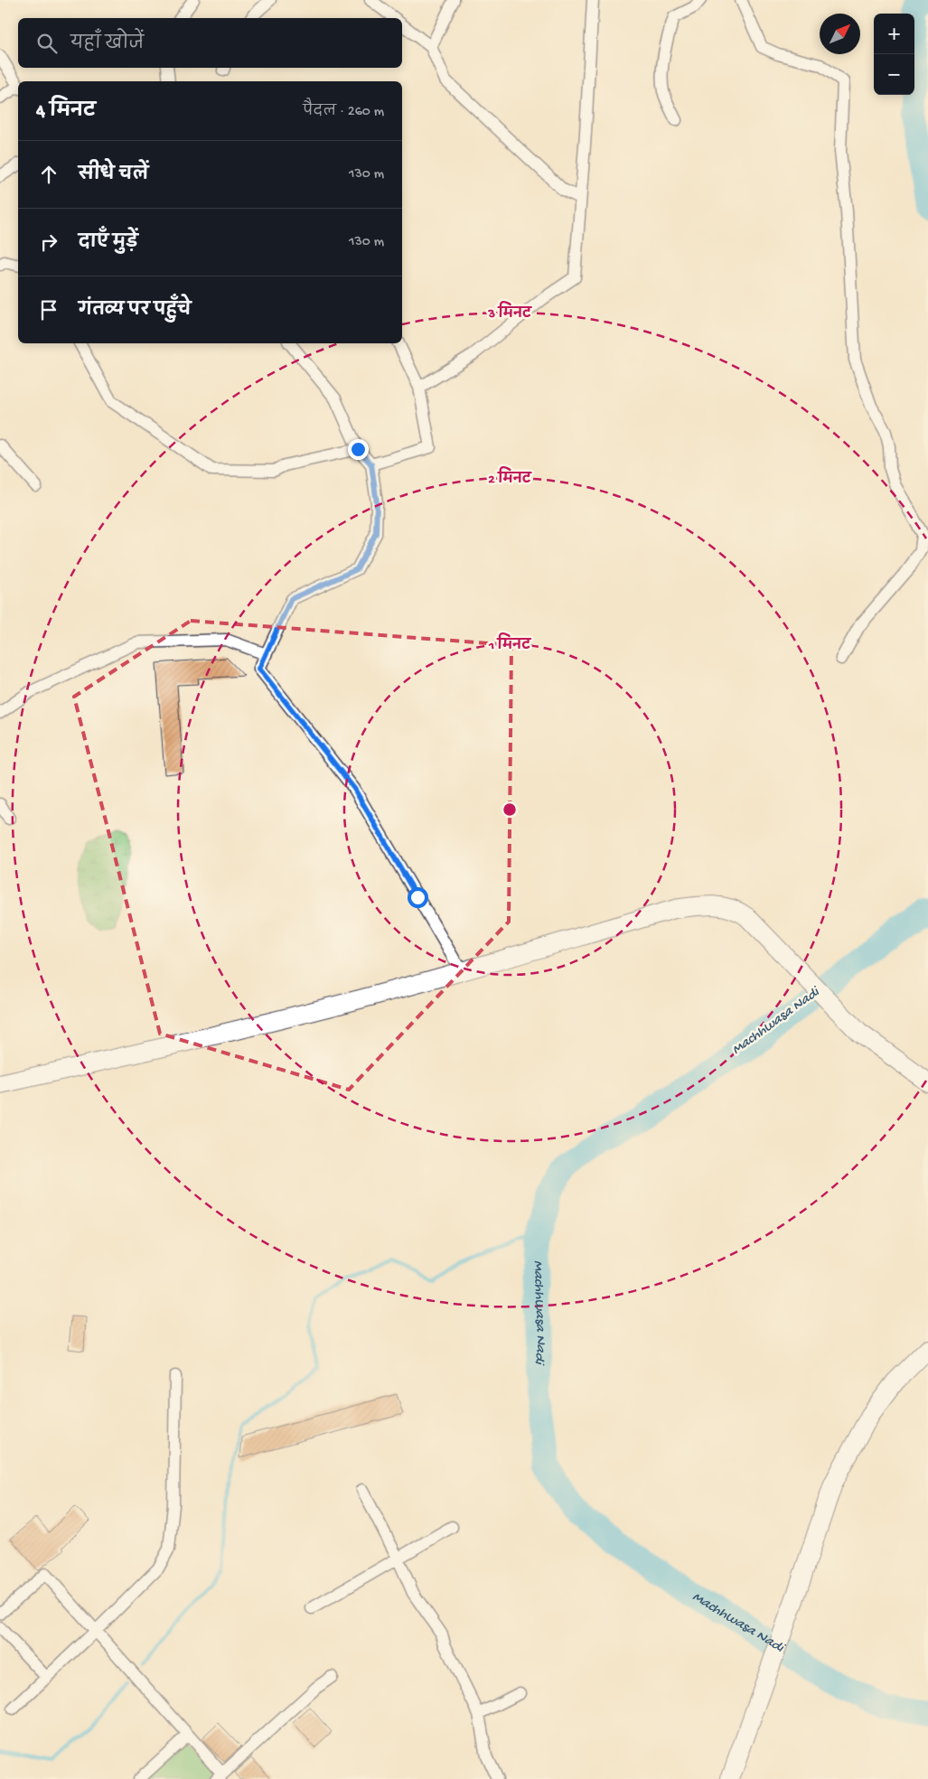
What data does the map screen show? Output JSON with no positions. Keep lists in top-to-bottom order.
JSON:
{
  "water": ["Machhwasa Nadi"],
  "north": "top right",
  "page": {
    "map_buttons": ["+", "−"],
    "search": "यहाँ खोजें",
    "heading": ["4 मिनट", "पैदल · 260 m"],
    "list": [
      ["सीधे चलें", "130 m"],
      ["दाएँ मुड़ें", "130 m"],
      "गंतव्य पर पहुँचे"
    ]
  },
  "rings": ["3 मिनट", "2 मिनट", "1 मिनट"]
}
